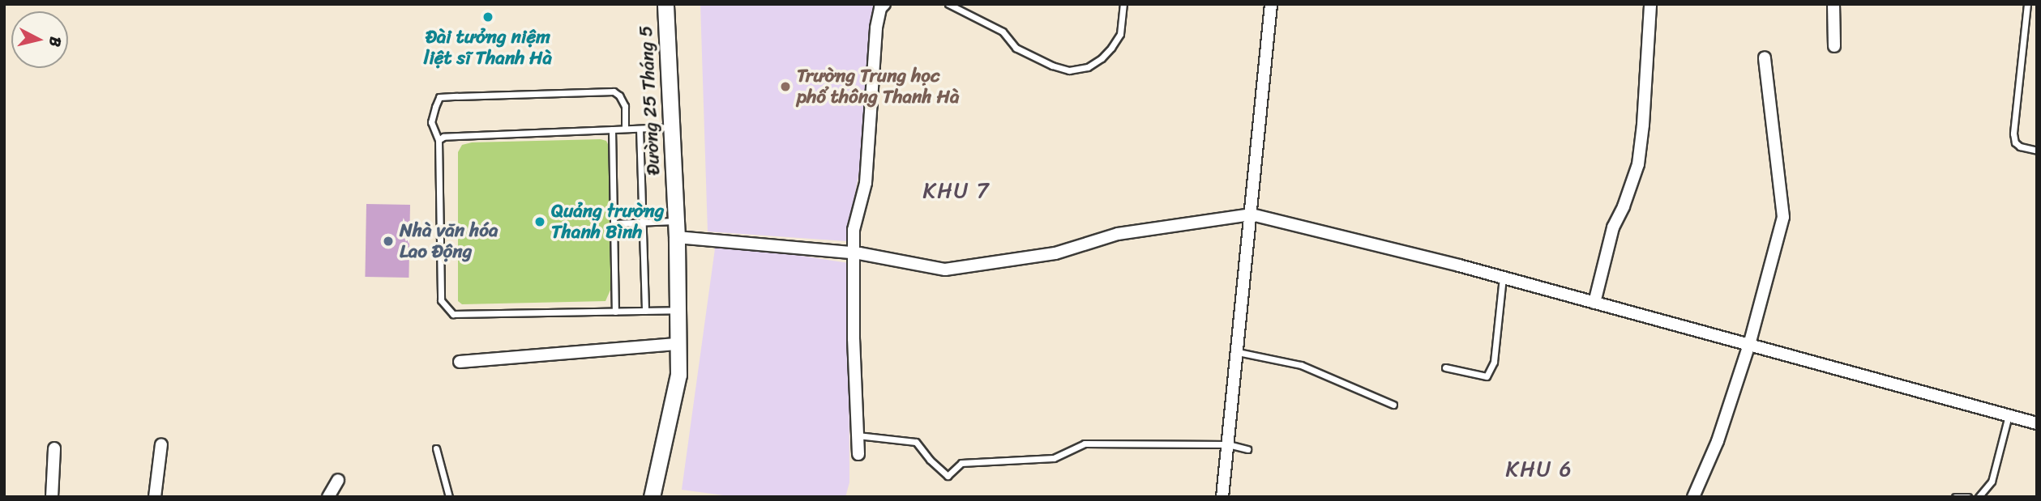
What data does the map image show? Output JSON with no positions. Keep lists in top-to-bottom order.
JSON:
{
  "streets": {
    "main road": ["Đường 25 Tháng 5"]
  },
  "districts": ["KHU 7", "KHU 6"],
  "places": [
    "Đài tưởng niệm liệt sĩ Thanh Hà",
    "Trường Trung học phổ thông Thanh Hà",
    "Quảng trường Thanh Bình",
    "Nhà văn hóa Lao Động"
  ],
  "north": "right"
}
